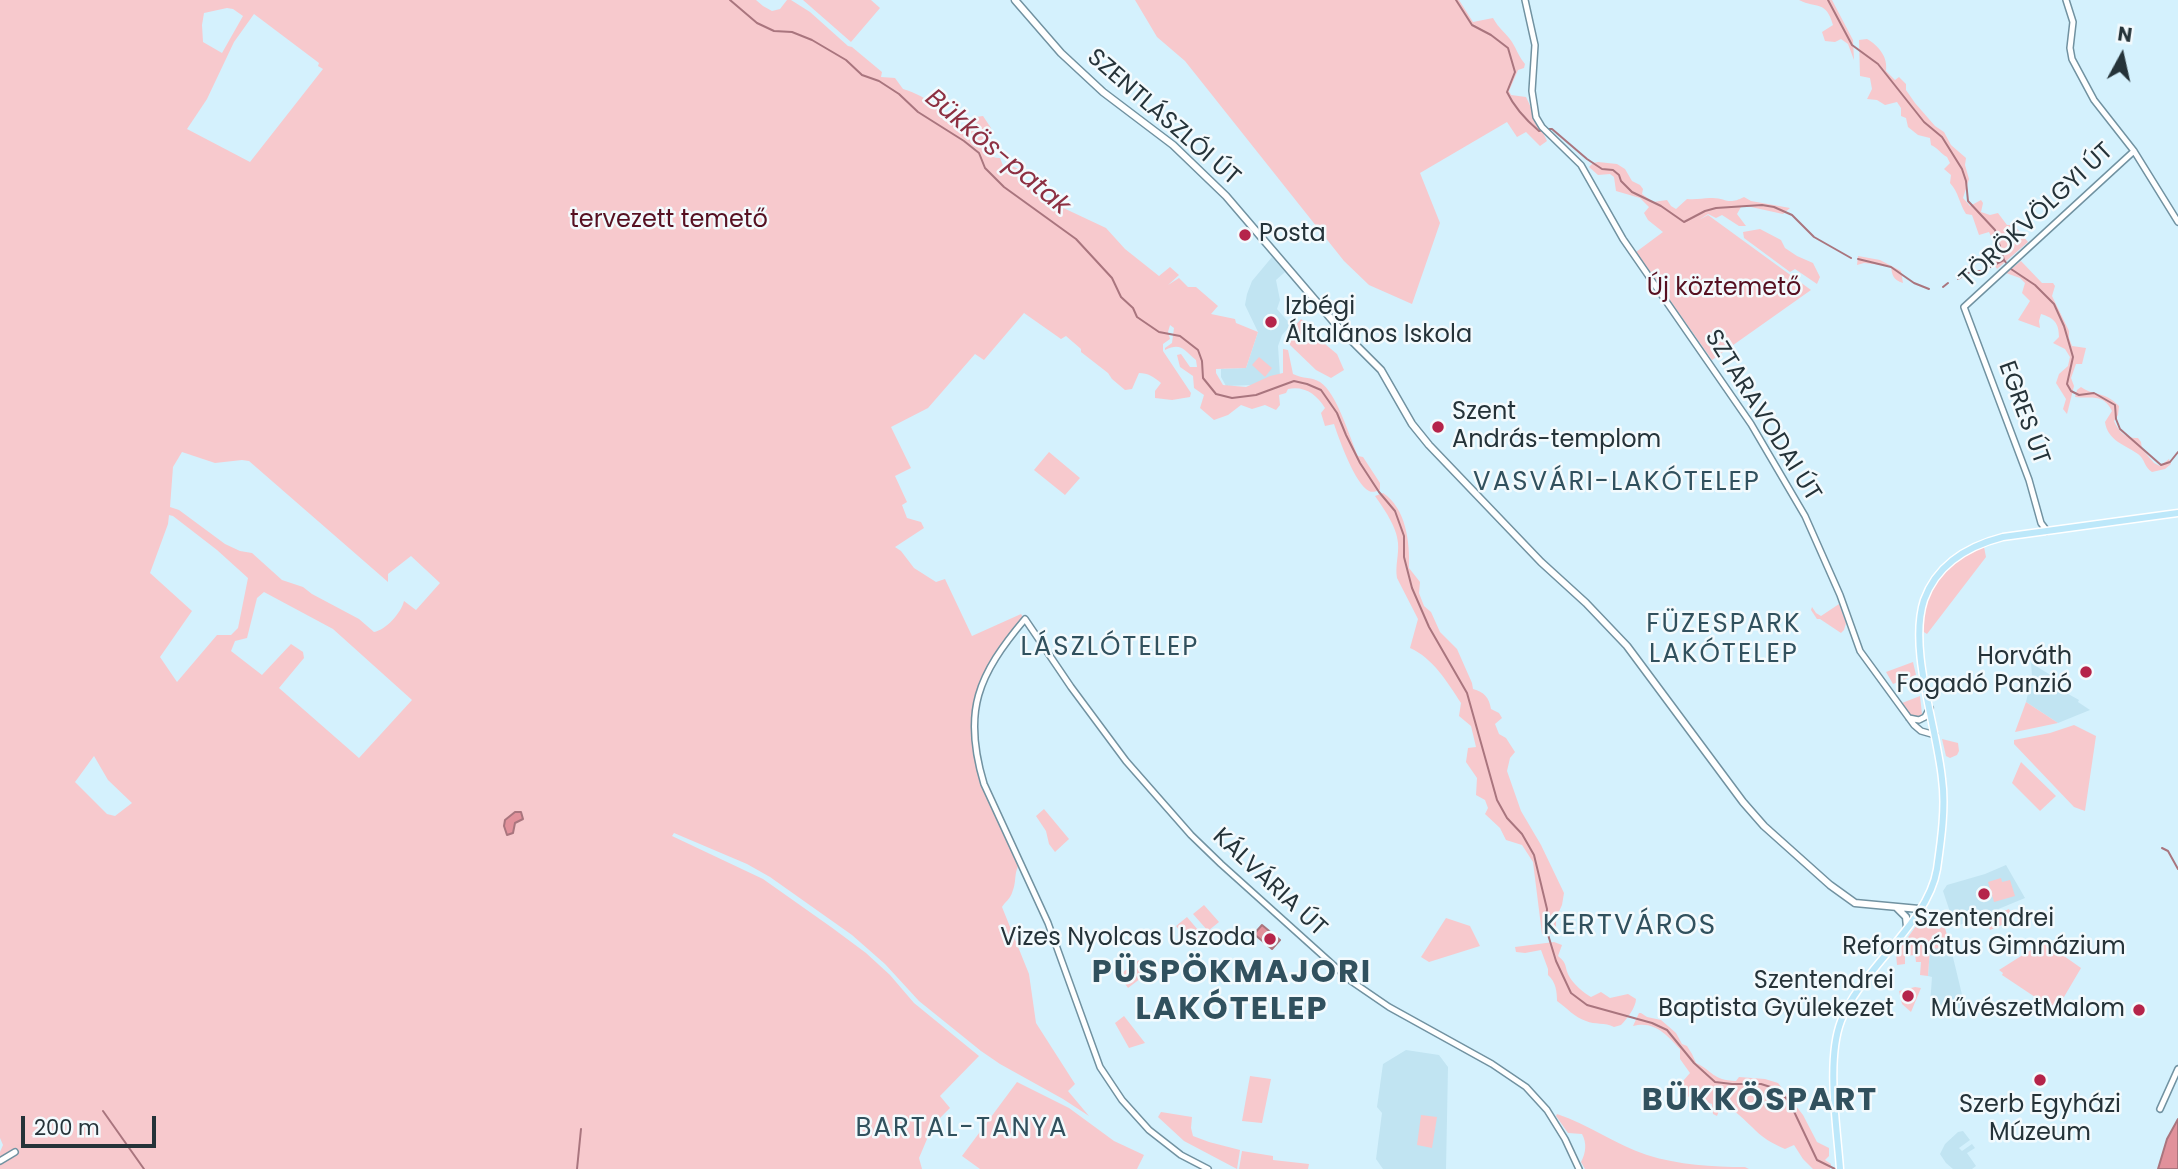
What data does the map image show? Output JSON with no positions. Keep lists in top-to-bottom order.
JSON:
{
  "streets": {
    "main road": ["SZENTLÁSZLÓI ÚT"],
    "street": [
      "TÖRÖKVÖLGYI ÚT",
      "EGRES ÚT",
      "SZTARAVODAI ÚT",
      "KÁLVÁRIA ÚT"
    ]
  },
  "crossings": [
    ["TÖRÖKVÖLGYI ÚT", "EGRES ÚT"]
  ],
  "districts": [
    "VASVÁRI-LAKÓTELEP",
    "FÜZESPARK LAKÓTELEP",
    "LÁSZLÓTELEP",
    "KERTVÁROS",
    "PÜSPÖKMAJORI LAKÓTELEP",
    "BÜKKÖSPART",
    "BARTAL-TANYA"
  ],
  "water": ["Bükkös-patak"],
  "parks": ["tervezett temető", "Új köztemető"],
  "places": [
    "Posta",
    "Izbégi Általános Iskola",
    "Szent András-templom",
    "Horváth Fogadó Panzió",
    "Szentendrei Református Gimnázium",
    "Vizes Nyolcas Uszoda",
    "Szentendrei Baptista Gyülekezet",
    "MűvészetMalom",
    "Szerb Egyházi Múzeum"
  ],
  "scale_bar": "200 m",
  "north": "top"
}
